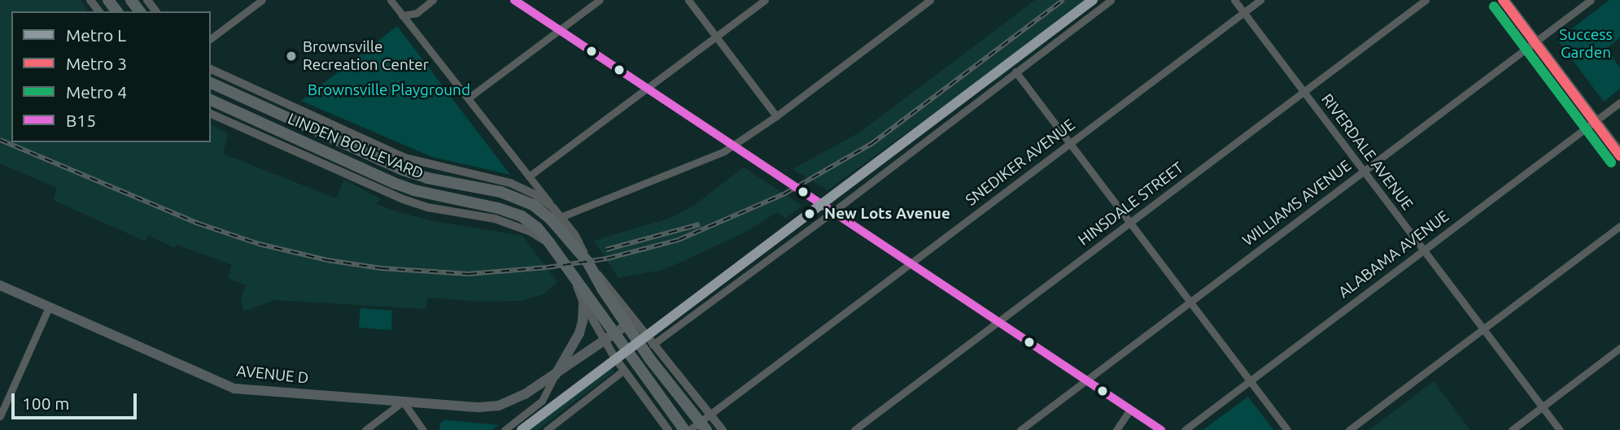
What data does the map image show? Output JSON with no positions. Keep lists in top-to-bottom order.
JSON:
{
  "streets": {
    "highway": ["LINDEN BOULEVARD"],
    "main road": ["AVENUE D"],
    "street": [
      "RIVERDALE AVENUE",
      "SNEDIKER AVENUE",
      "WILLIAMS AVENUE",
      "HINSDALE STREET",
      "ALABAMA AVENUE"
    ]
  },
  "crossings": [
    ["LINDEN BOULEVARD", "SNEDIKER AVENUE"],
    ["LINDEN BOULEVARD", "AVENUE D"],
    ["RIVERDALE AVENUE", "SNEDIKER AVENUE"],
    ["RIVERDALE AVENUE", "WILLIAMS AVENUE"],
    ["RIVERDALE AVENUE", "HINSDALE STREET"],
    ["RIVERDALE AVENUE", "ALABAMA AVENUE"]
  ],
  "parks": ["Success Garden", "Brownsville Playground"],
  "places": ["Brownsville Recreation Center", "New Lots Avenue"],
  "lines": [
    "metro line L",
    "metro line 3",
    "transit line B15",
    "metro line 4"
  ],
  "legend": [
    "Metro L",
    "Metro 3",
    "Metro 4",
    "B15"
  ],
  "scale_bar": "100 m"
}
